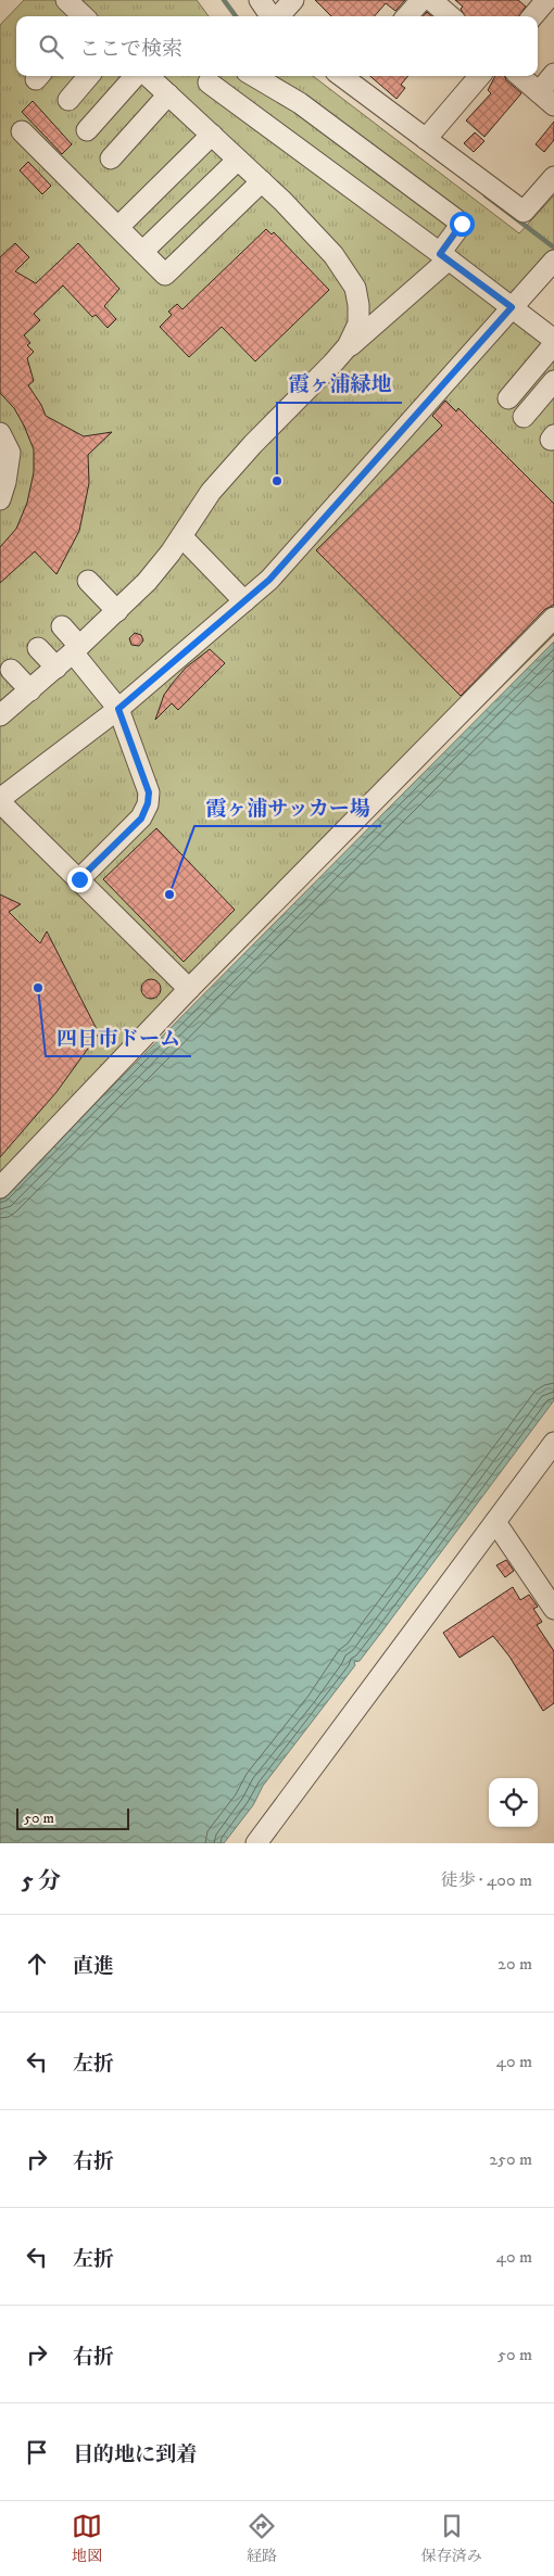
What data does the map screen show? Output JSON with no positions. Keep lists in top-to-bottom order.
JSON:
{
  "places": ["霞ヶ浦緑地", "霞ヶ浦サッカー場", "四日市ドーム"],
  "scale_bar": "50 m",
  "page": {
    "search": "ここで検索",
    "scale": "50 m",
    "heading": ["5 分", "徒歩 · 400 m"],
    "list": [
      ["直進", "20 m"],
      ["左折", "40 m"],
      ["右折", "250 m"],
      ["左折", "40 m"],
      ["右折", "50 m"],
      "目的地に到着"
    ],
    "nav": ["地図", "経路", "保存済み"]
  }
}
